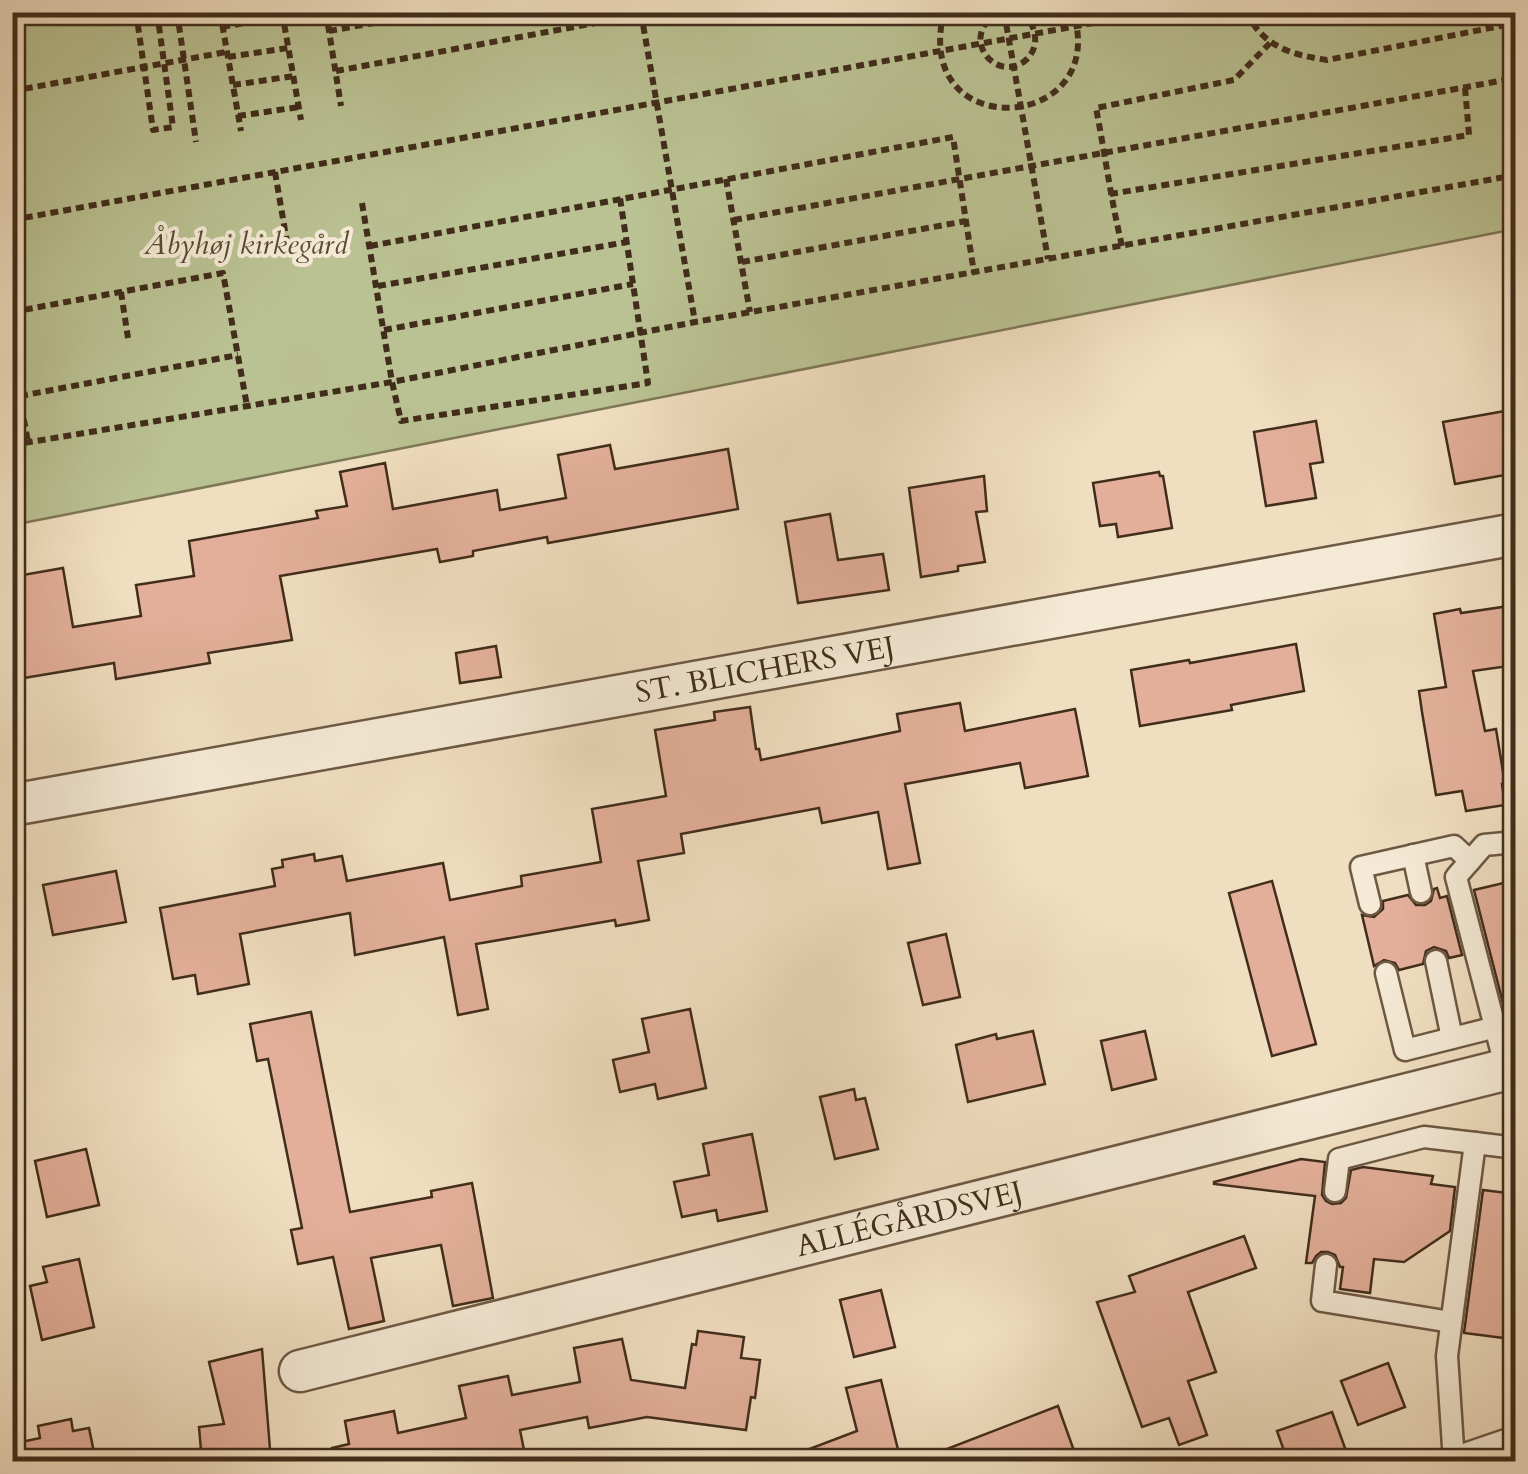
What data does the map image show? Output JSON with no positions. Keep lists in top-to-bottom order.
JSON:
{
  "streets": {
    "street": ["ST. BLICHERS VEJ", "ALLÉGÅRDSVEJ"]
  },
  "parks": ["Åbyhøj kirkegård"]
}
